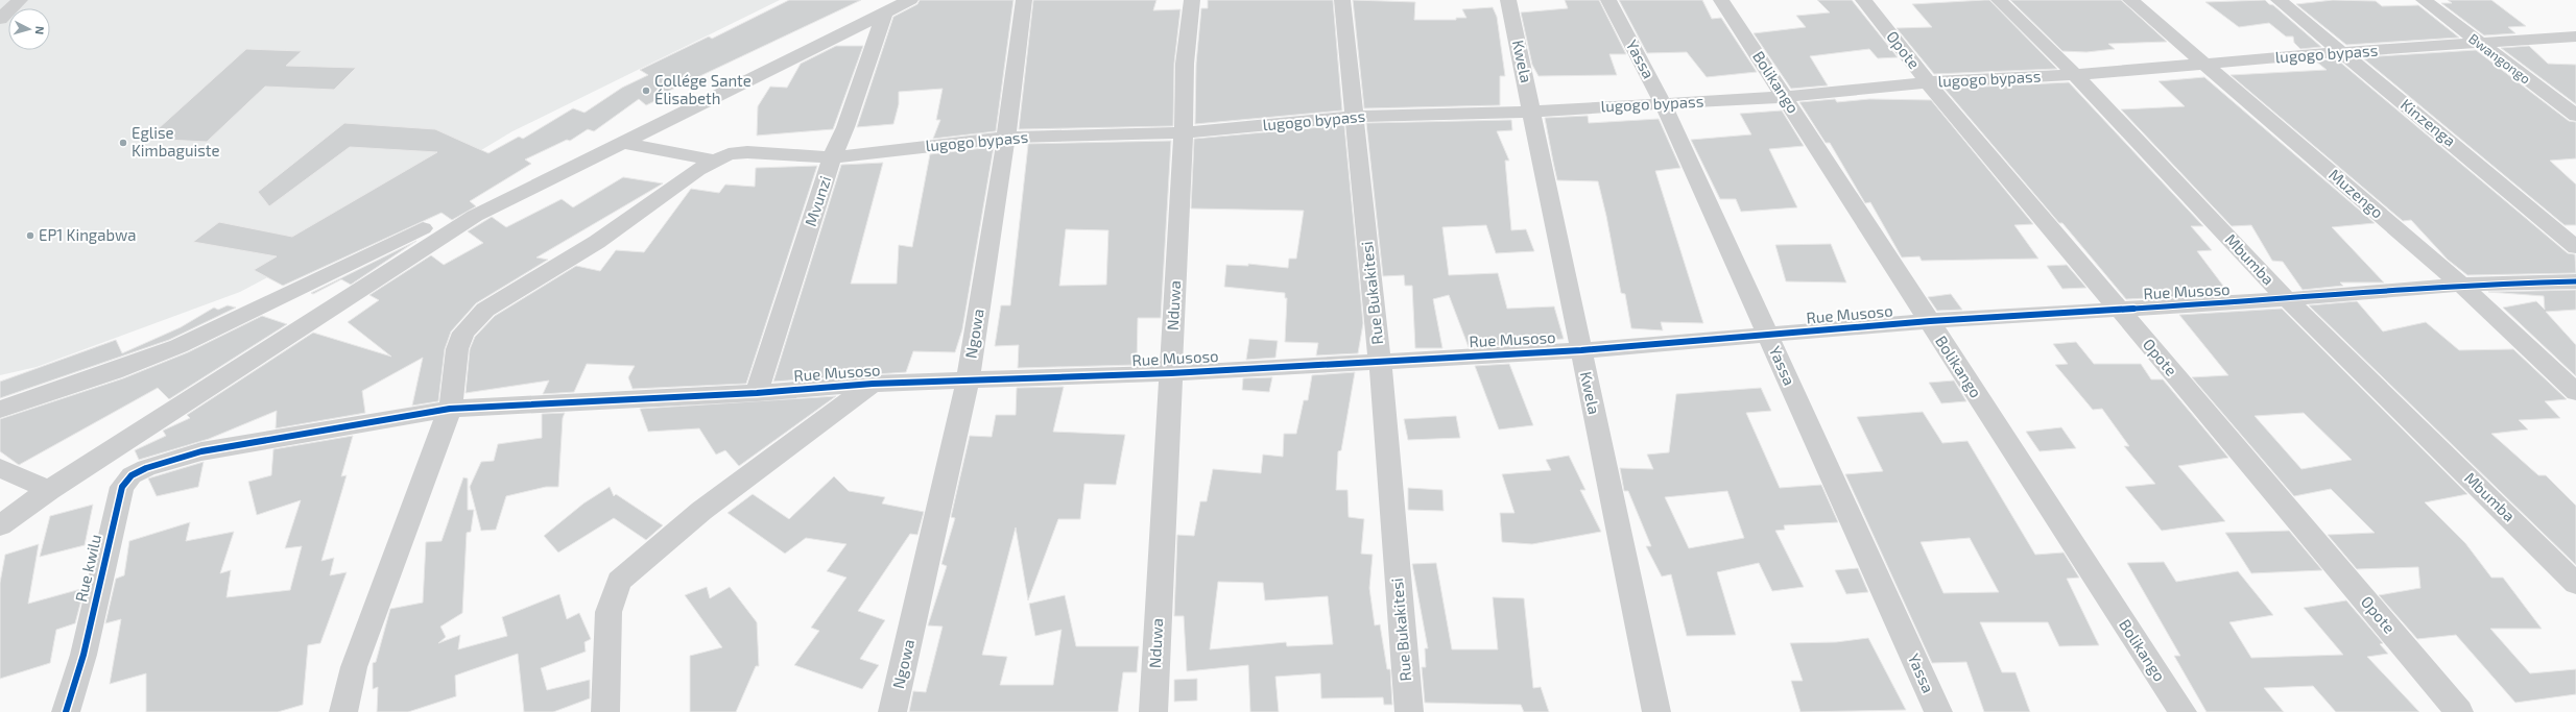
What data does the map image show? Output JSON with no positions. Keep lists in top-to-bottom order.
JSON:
{
  "streets": {
    "street": [
      "Opote",
      "lugogo bypass",
      "Bwangongo",
      "Yassa",
      "Kwela",
      "Bolikango",
      "Kinzenga",
      "Muzengo",
      "Mvunzi",
      "Mbumba",
      "Rue Musoso",
      "Rue Bukakitesi",
      "Nduwa",
      "Ngowa",
      "Rue kwilu"
    ]
  },
  "crossings": [
    ["Opote", "lugogo bypass"],
    ["Opote", "Rue Musoso"],
    ["lugogo bypass", "Bwangongo"],
    ["lugogo bypass", "Yassa"],
    ["lugogo bypass", "Kwela"],
    ["lugogo bypass", "Bolikango"],
    ["lugogo bypass", "Kinzenga"],
    ["lugogo bypass", "Muzengo"],
    ["lugogo bypass", "Mvunzi"],
    ["lugogo bypass", "Mbumba"],
    ["lugogo bypass", "Rue Bukakitesi"],
    ["lugogo bypass", "Nduwa"],
    ["lugogo bypass", "Ngowa"],
    ["Yassa", "Rue Musoso"],
    ["Kwela", "Rue Musoso"],
    ["Bolikango", "Rue Musoso"],
    ["Muzengo", "Rue Musoso"],
    ["Mvunzi", "Rue Musoso"],
    ["Mbumba", "Rue Musoso"],
    ["Rue Musoso", "Rue Bukakitesi"],
    ["Rue Musoso", "Nduwa"],
    ["Rue Musoso", "Ngowa"],
    ["Rue Musoso", "Rue kwilu"]
  ],
  "places": ["Collége Sante Élisabeth", "Eglise Kimbaguiste", "EP1 Kingabwa"],
  "north": "right"
}
